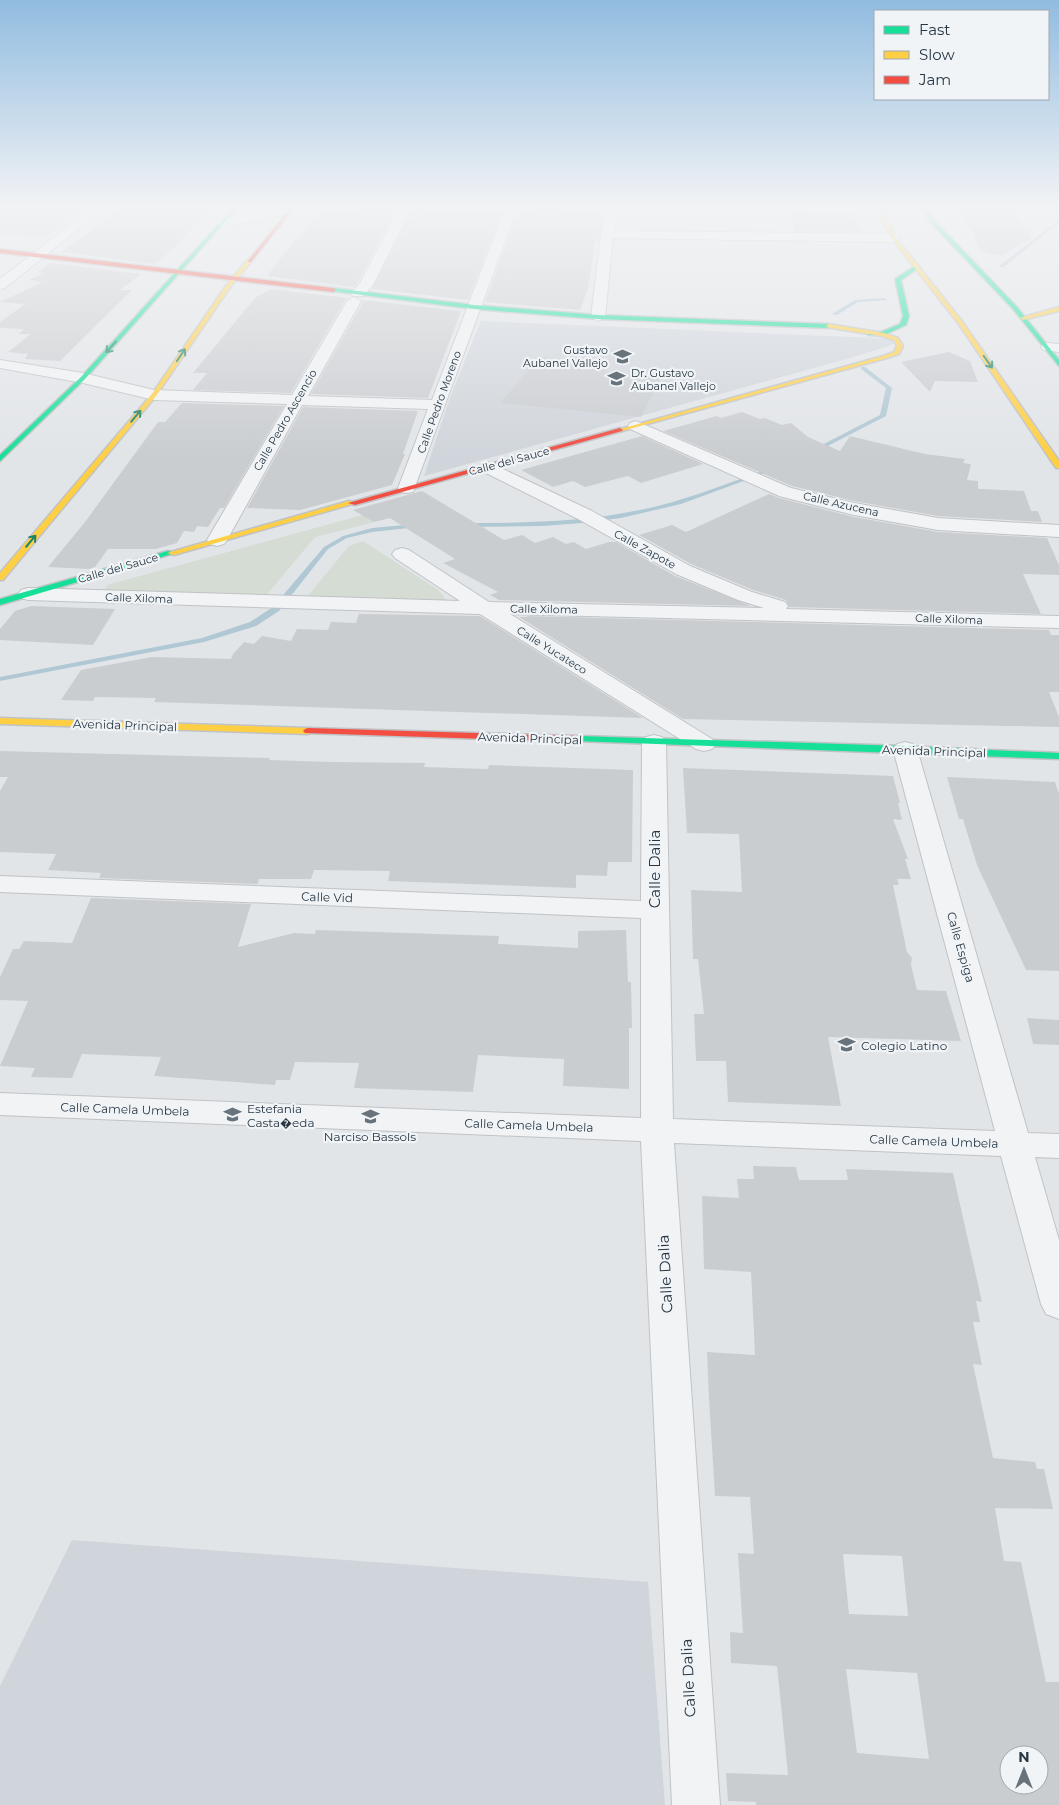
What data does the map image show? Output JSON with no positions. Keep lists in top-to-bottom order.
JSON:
{
  "streets": {
    "main road": ["Calle del Sauce", "Avenida Principal"],
    "street": [
      "Calle Pedro Moreno",
      "Calle Pedro Ascencio",
      "Calle Azucena",
      "Calle Zapote",
      "Calle Xiloma",
      "Calle Yucateco",
      "Calle Dalia",
      "Calle Vid",
      "Calle Espiga",
      "Calle Camela Umbela"
    ]
  },
  "crossings": [
    ["Calle Pedro Moreno", "Calle del Sauce"],
    ["Calle Pedro Ascencio", "Calle del Sauce"],
    ["Calle del Sauce", "Calle Azucena"],
    ["Calle del Sauce", "Calle Zapote"],
    ["Calle del Sauce", "Calle Xiloma"],
    ["Calle Zapote", "Calle Xiloma"],
    ["Calle Xiloma", "Calle Yucateco"],
    ["Calle Yucateco", "Avenida Principal"],
    ["Avenida Principal", "Calle Dalia"],
    ["Avenida Principal", "Calle Espiga"],
    ["Calle Dalia", "Calle Vid"],
    ["Calle Dalia", "Calle Camela Umbela"],
    ["Calle Espiga", "Calle Camela Umbela"]
  ],
  "places": {
    "school or university": [
      "Gustavo Aubanel Vallejo",
      "Dr. Gustavo Aubanel Vallejo",
      "Colegio Latino",
      "Estefania Casta�eda",
      "Narciso Bassols"
    ]
  },
  "legend": ["Fast", "Slow", "Jam"],
  "north": "top"
}
